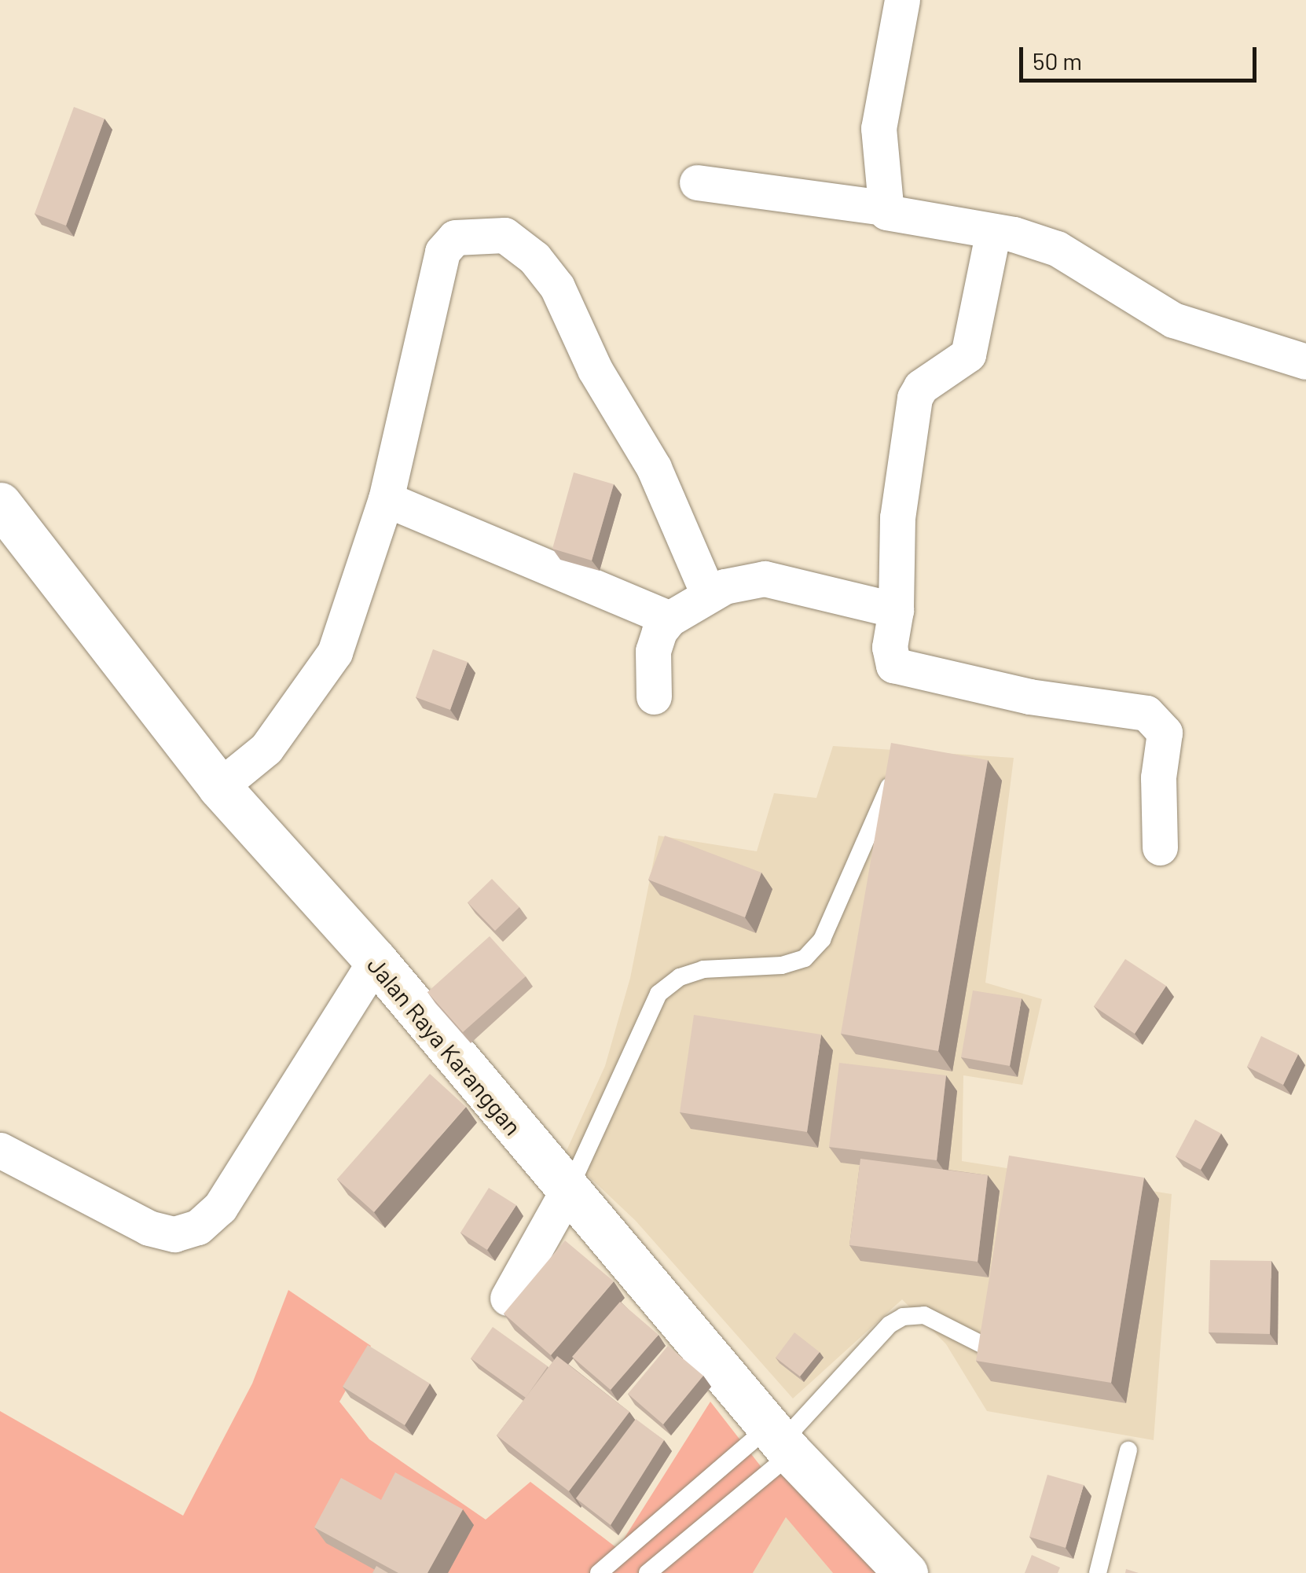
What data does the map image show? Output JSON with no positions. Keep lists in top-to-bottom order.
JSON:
{
  "streets": {
    "street": ["Jalan Raya Karanggan"]
  },
  "scale_bar": "50 m"
}
